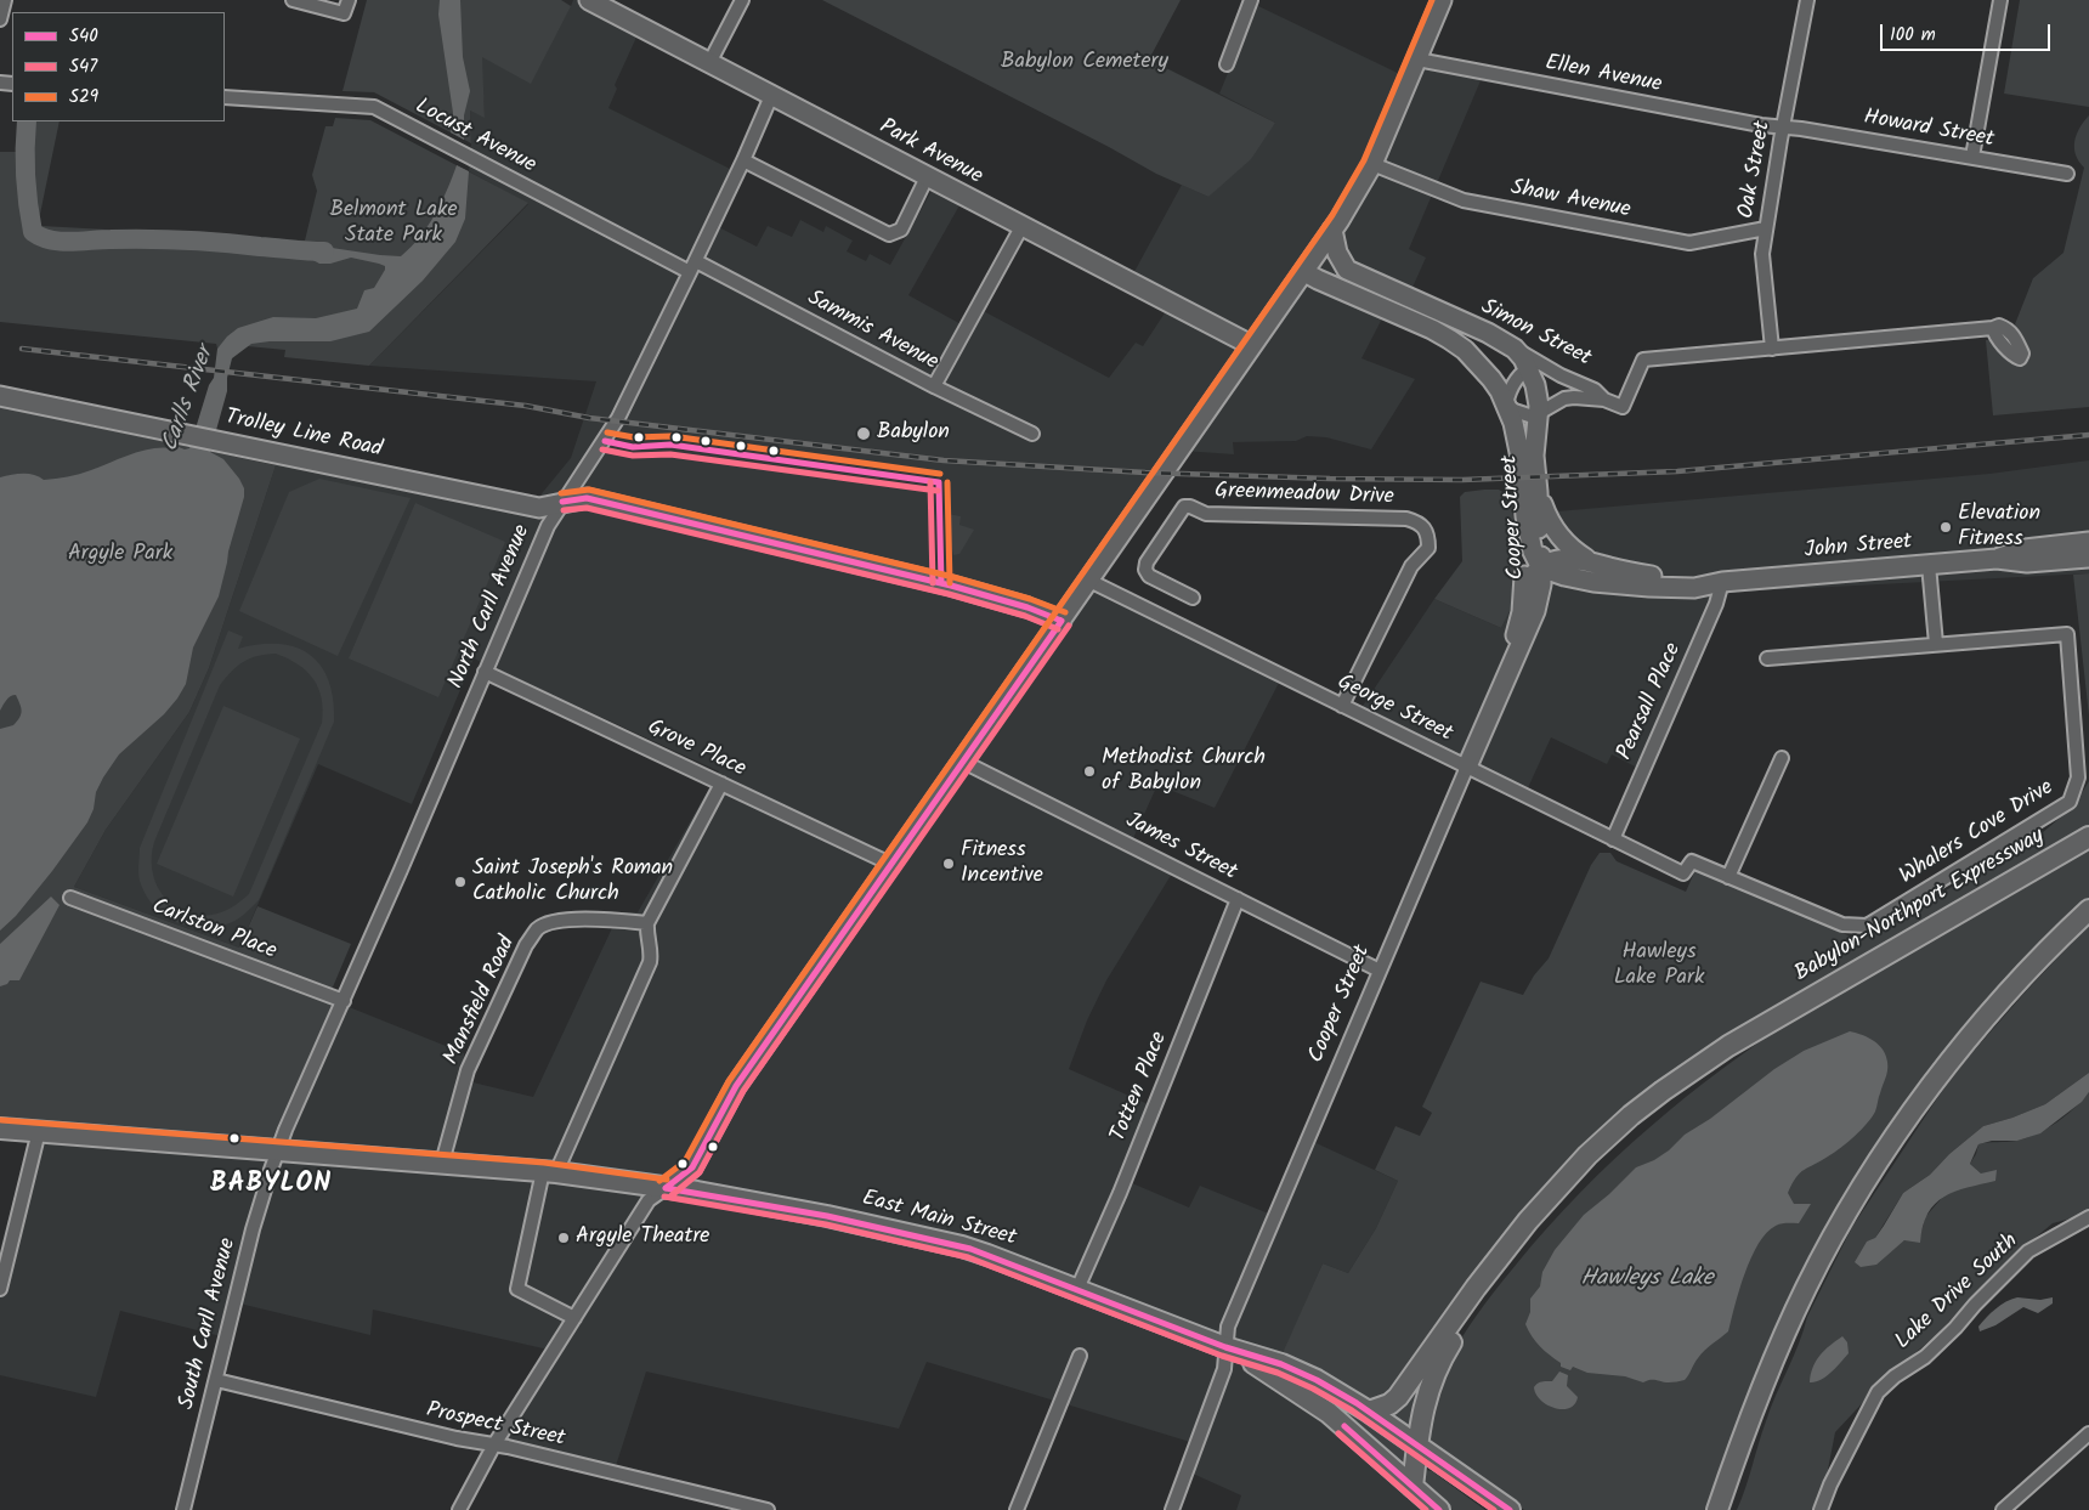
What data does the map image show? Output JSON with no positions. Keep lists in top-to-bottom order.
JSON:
{
  "streets": {
    "main road": [
      "Park Avenue",
      "Simon Street",
      "Trolley Line Road",
      "Cooper Street",
      "John Street",
      "Babylon-Northport Expressway",
      "East Main Street"
    ],
    "street": [
      "Ellen Avenue",
      "Howard Street",
      "Locust Avenue",
      "Oak Street",
      "Shaw Avenue",
      "Sammis Avenue",
      "Greenmeadow Drive",
      "North Carll Avenue",
      "Pearsall Place",
      "George Street",
      "Grove Place",
      "Whalers Cove Drive",
      "James Street",
      "Carlston Place",
      "Mansfield Road",
      "Totten Place",
      "Lake Drive South",
      "South Carll Avenue",
      "Prospect Street"
    ]
  },
  "crossings": [
    ["Ellen Avenue", "Howard Street"],
    ["Ellen Avenue", "Oak Street"],
    ["Howard Street", "Oak Street"],
    ["Locust Avenue", "Sammis Avenue"],
    ["Locust Avenue", "North Carll Avenue"],
    ["Park Avenue", "North Carll Avenue"],
    ["Oak Street", "Shaw Avenue"],
    ["Oak Street", "Simon Street"],
    ["Sammis Avenue", "North Carll Avenue"],
    ["Simon Street", "Cooper Street"],
    ["Trolley Line Road", "North Carll Avenue"],
    ["Greenmeadow Drive", "George Street"],
    ["Cooper Street", "John Street"],
    ["Cooper Street", "George Street"],
    ["Cooper Street", "James Street"],
    ["Cooper Street", "East Main Street"],
    ["John Street", "Pearsall Place"],
    ["North Carll Avenue", "Grove Place"],
    ["North Carll Avenue", "Carlston Place"],
    ["North Carll Avenue", "East Main Street"],
    ["North Carll Avenue", "South Carll Avenue"],
    ["Pearsall Place", "George Street"],
    ["George Street", "Whalers Cove Drive"],
    ["James Street", "Totten Place"],
    ["Mansfield Road", "East Main Street"],
    ["Totten Place", "East Main Street"],
    ["East Main Street", "South Carll Avenue"],
    ["South Carll Avenue", "Prospect Street"]
  ],
  "districts": ["BABYLON"],
  "water": ["Carlls River", "Hawleys Lake"],
  "parks": [
    "Babylon Cemetery",
    "Belmont Lake State Park",
    "Argyle Park",
    "Hawleys Lake Park"
  ],
  "places": [
    "Babylon",
    "Elevation Fitness",
    "Methodist Church of Babylon",
    "Fitness Incentive",
    "Saint Joseph's Roman Catholic Church",
    "Argyle Theatre"
  ],
  "lines": ["transit line S29", "transit line S40", "transit line S47"],
  "legend": ["S40", "S47", "S29"],
  "scale_bar": "100 m"
}
